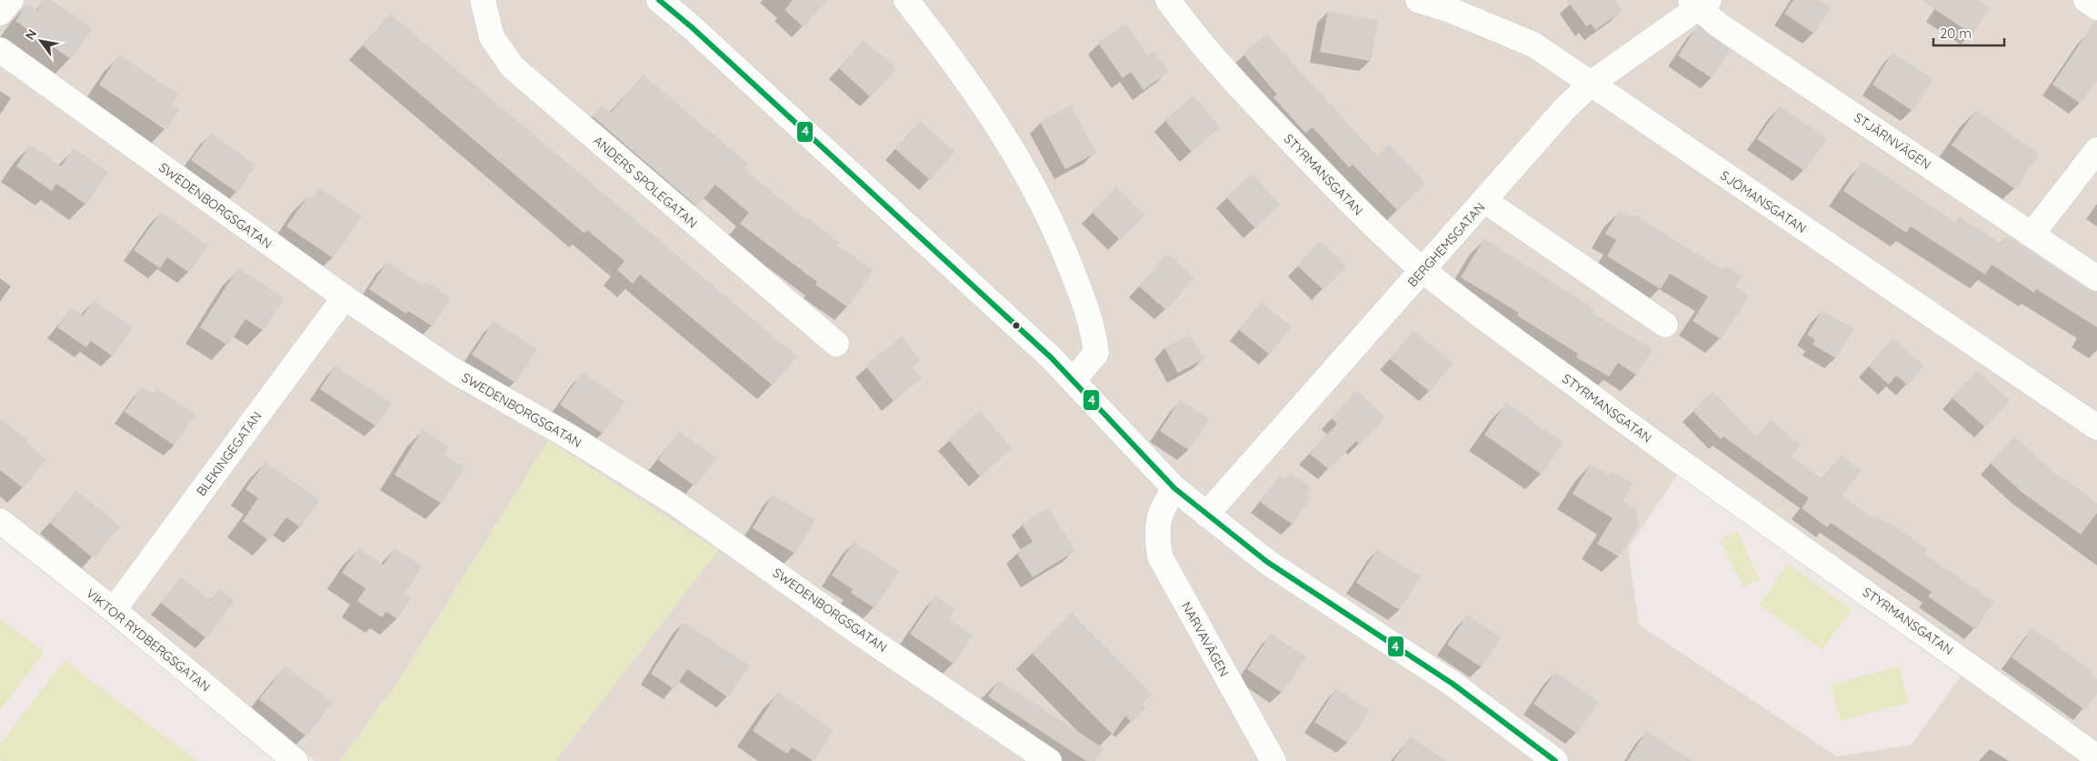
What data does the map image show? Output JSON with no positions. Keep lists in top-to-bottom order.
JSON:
{
  "streets": {
    "street": [
      "STJÄRNVÄGEN",
      "STYRMANSGATAN",
      "ANDERS SPOLEGATAN",
      "SJÖMANSGATAN",
      "SWEDENBORGSGATAN",
      "BERGHEMSGATAN",
      "BLEKINGEGATAN",
      "NARVAVÄGEN",
      "VIKTOR RYDBERGSGATAN"
    ]
  },
  "crossings": [
    ["STJÄRNVÄGEN", "BERGHEMSGATAN"],
    ["STYRMANSGATAN", "BERGHEMSGATAN"],
    ["SJÖMANSGATAN", "BERGHEMSGATAN"],
    ["SWEDENBORGSGATAN", "BLEKINGEGATAN"],
    ["BLEKINGEGATAN", "VIKTOR RYDBERGSGATAN"]
  ],
  "lines": ["transit line 4"],
  "scale_bar": "20 m",
  "north": "top left"
}
